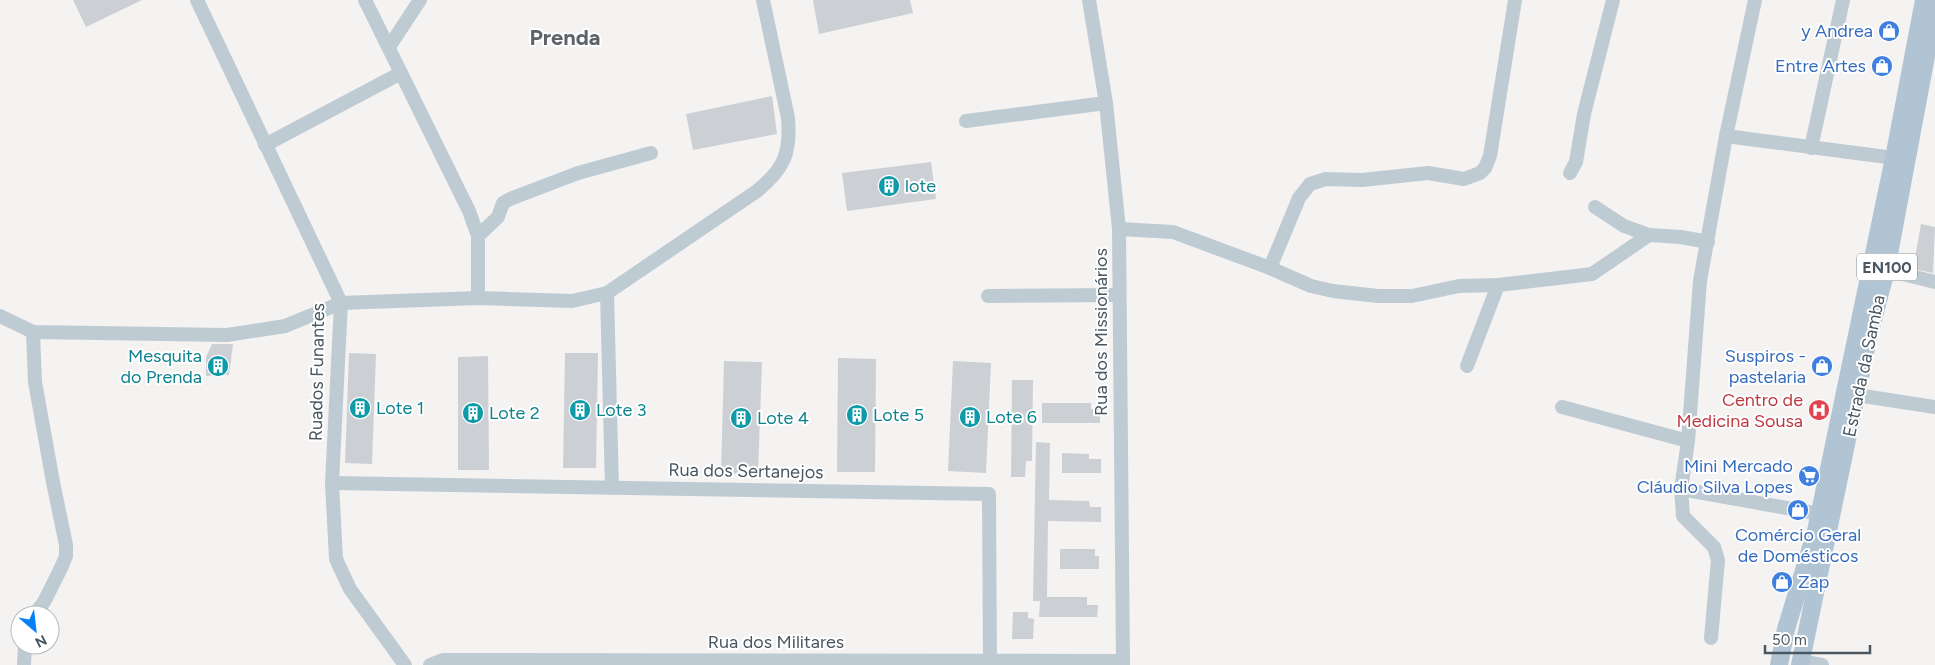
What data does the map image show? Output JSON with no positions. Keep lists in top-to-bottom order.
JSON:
{
  "streets": {
    "main road": ["EN100", "Estrada da Samba"],
    "street": [
      "Rua dos Missionários",
      "Ruados Funantes",
      "Rua dos Sertanejos",
      "Rua dos Militares"
    ]
  },
  "crossings": [
    ["EN100", "Estrada da Samba"],
    ["Rua dos Missionários", "Rua dos Militares"],
    ["Ruados Funantes", "Rua dos Sertanejos"],
    ["Rua dos Sertanejos", "Rua dos Militares"]
  ],
  "districts": ["Prenda"],
  "places": {
    "shop": [
      "y Andrea",
      "Entre Artes",
      "Suspiros - pastelaria",
      "Comércio Geral de Domésticos",
      "Zap"
    ],
    "building": [
      "lote",
      "Mesquita do Prenda",
      "Lote 1",
      "Lote 3",
      "Lote 2",
      "Lote 5",
      "Lote 6",
      "Lote 4"
    ],
    "hospital": ["Centro de Medicina Sousa"],
    "supermarket": ["Mini Mercado Cláudio Silva Lopes"]
  },
  "scale_bar": "50 m",
  "north": "bottom right"
}
